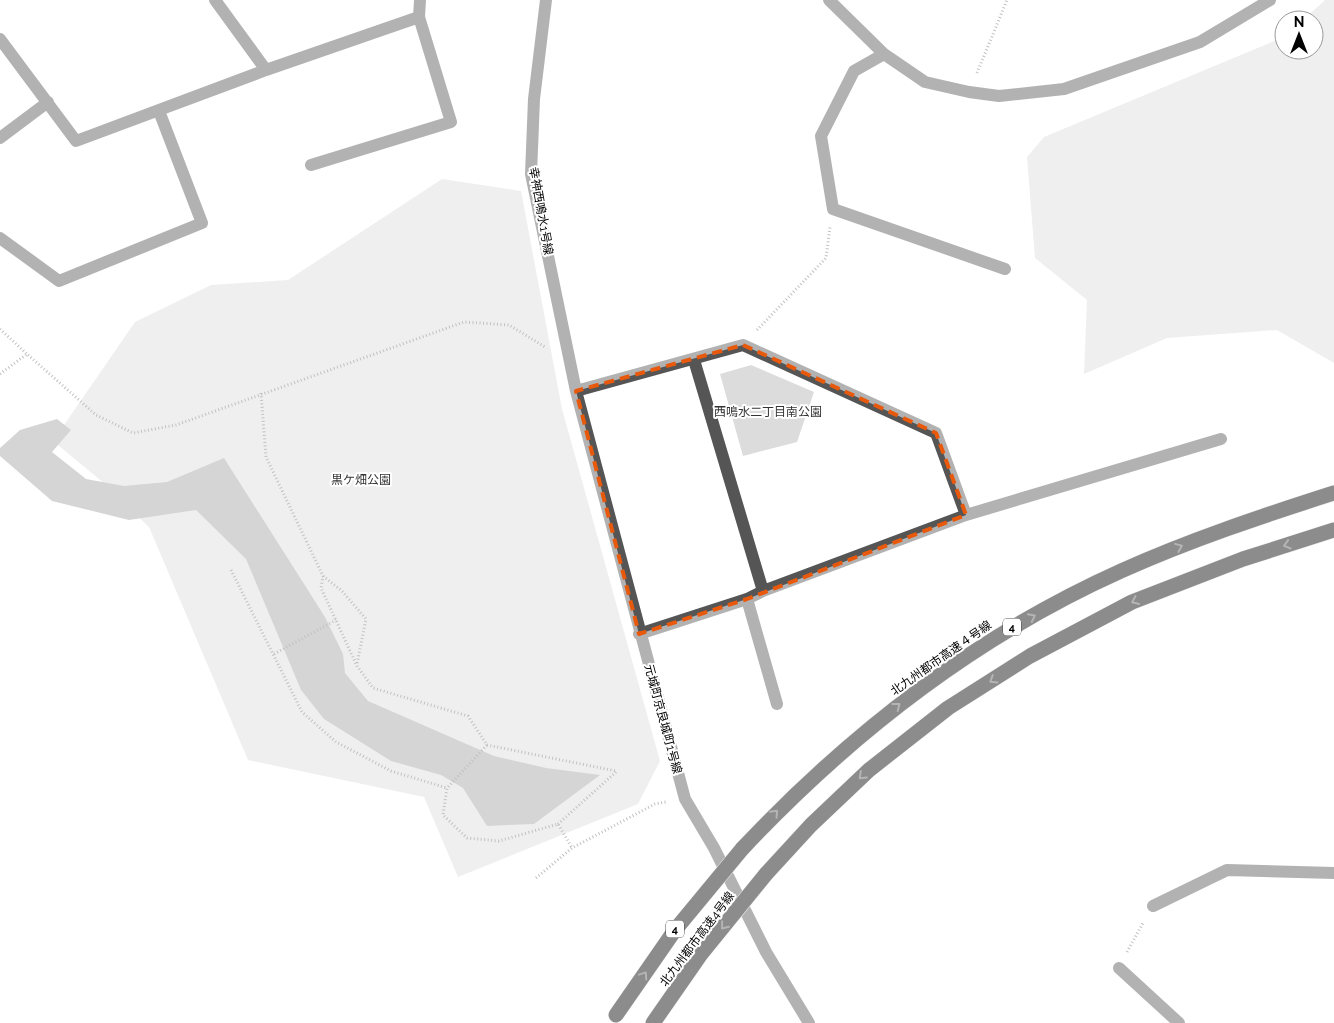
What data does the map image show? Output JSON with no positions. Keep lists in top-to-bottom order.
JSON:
{
  "streets": {
    "highway": ["4", "北九州都市高速４号線", "北九州都市高速4号線"],
    "street": ["幸神西鳴水1号線", "元城町京良城町1号線"]
  },
  "crossings": [
    ["幸神西鳴水1号線", "元城町京良城町1号線"],
    ["北九州都市高速４号線", "北九州都市高速4号線"]
  ],
  "one_way": ["北九州都市高速４号線"],
  "parks": ["西鳴水二丁目南公園", "黒ケ畑公園"],
  "north": "top"
}
